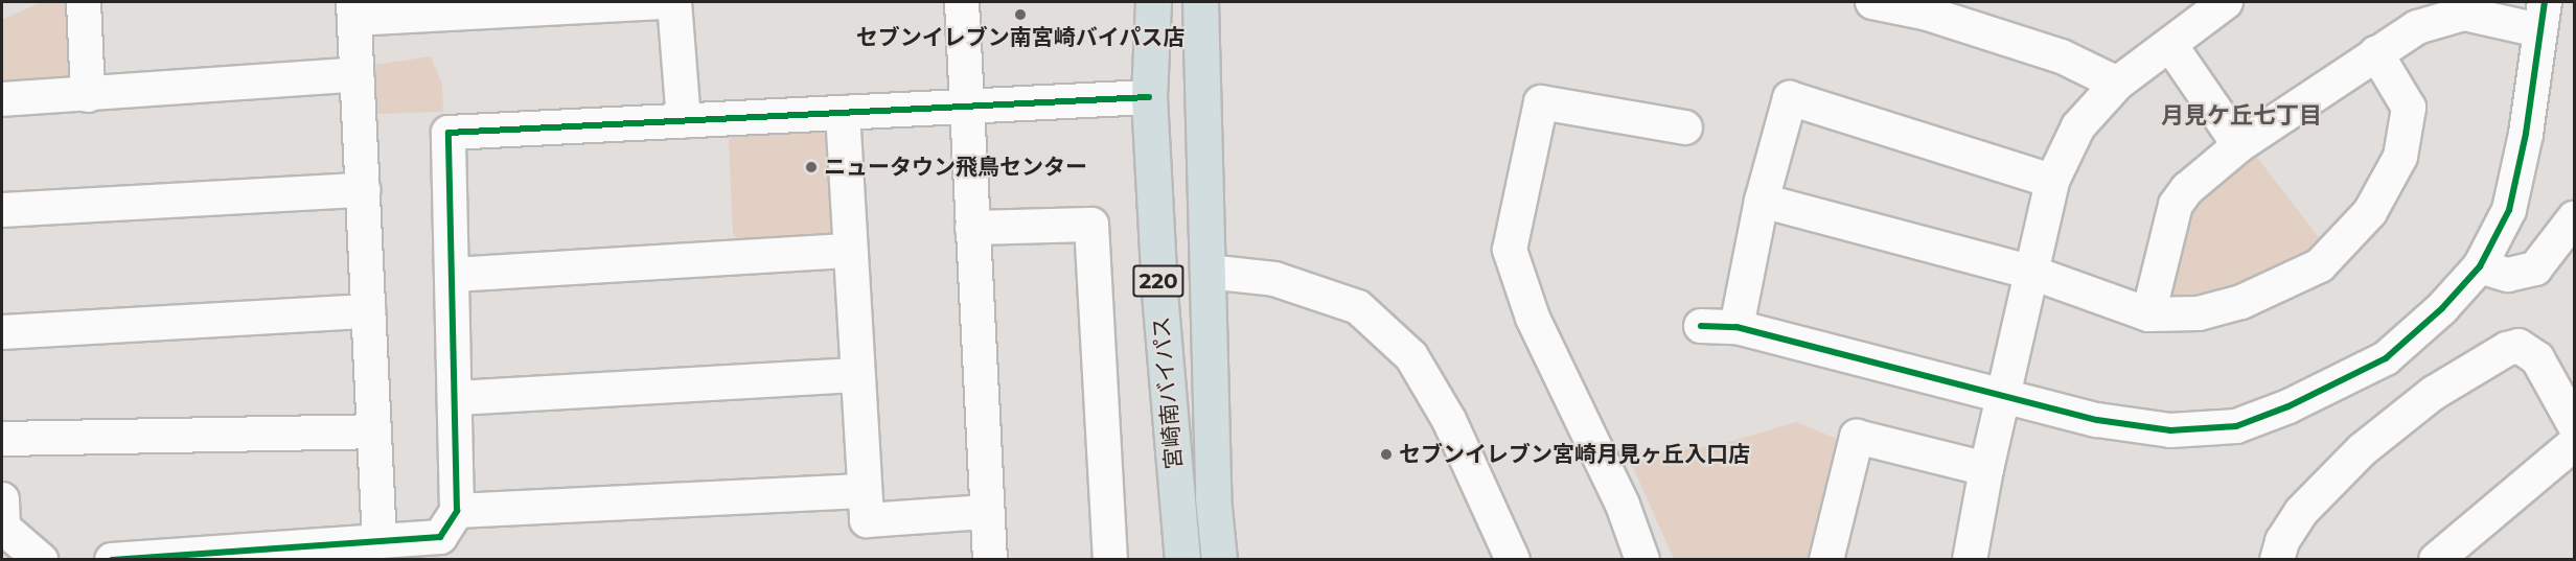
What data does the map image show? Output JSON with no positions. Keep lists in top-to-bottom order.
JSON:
{
  "streets": {
    "highway": ["220", "宮崎南バイパス"]
  },
  "districts": ["月見ケ丘七丁目"],
  "places": ["セブンイレブン南宮崎バイパス店", "ニュータウン飛鳥センター", "セブンイレブン宮崎月見ヶ丘入口店"]
}
